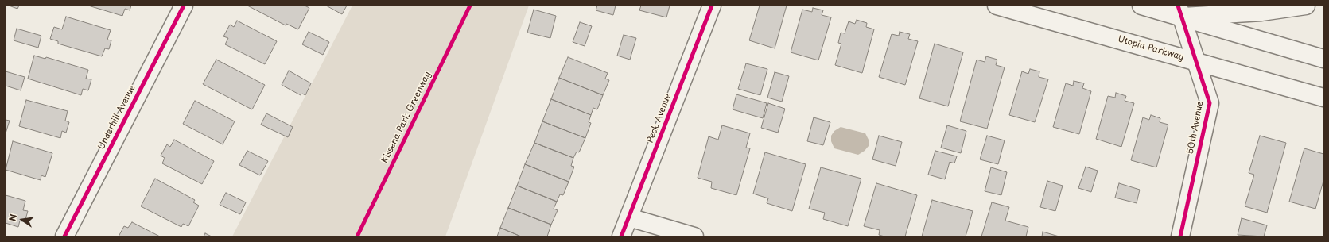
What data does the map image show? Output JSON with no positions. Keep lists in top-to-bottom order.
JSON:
{
  "streets": {
    "street": [
      "Utopia Parkway",
      "Underhill Avenue",
      "Peck Avenue",
      "50th Avenue"
    ],
    "cycle path": ["Kissena Park Greenway"]
  },
  "crossings": [
    ["Utopia Parkway", "50th Avenue"]
  ],
  "north": "left"
}
